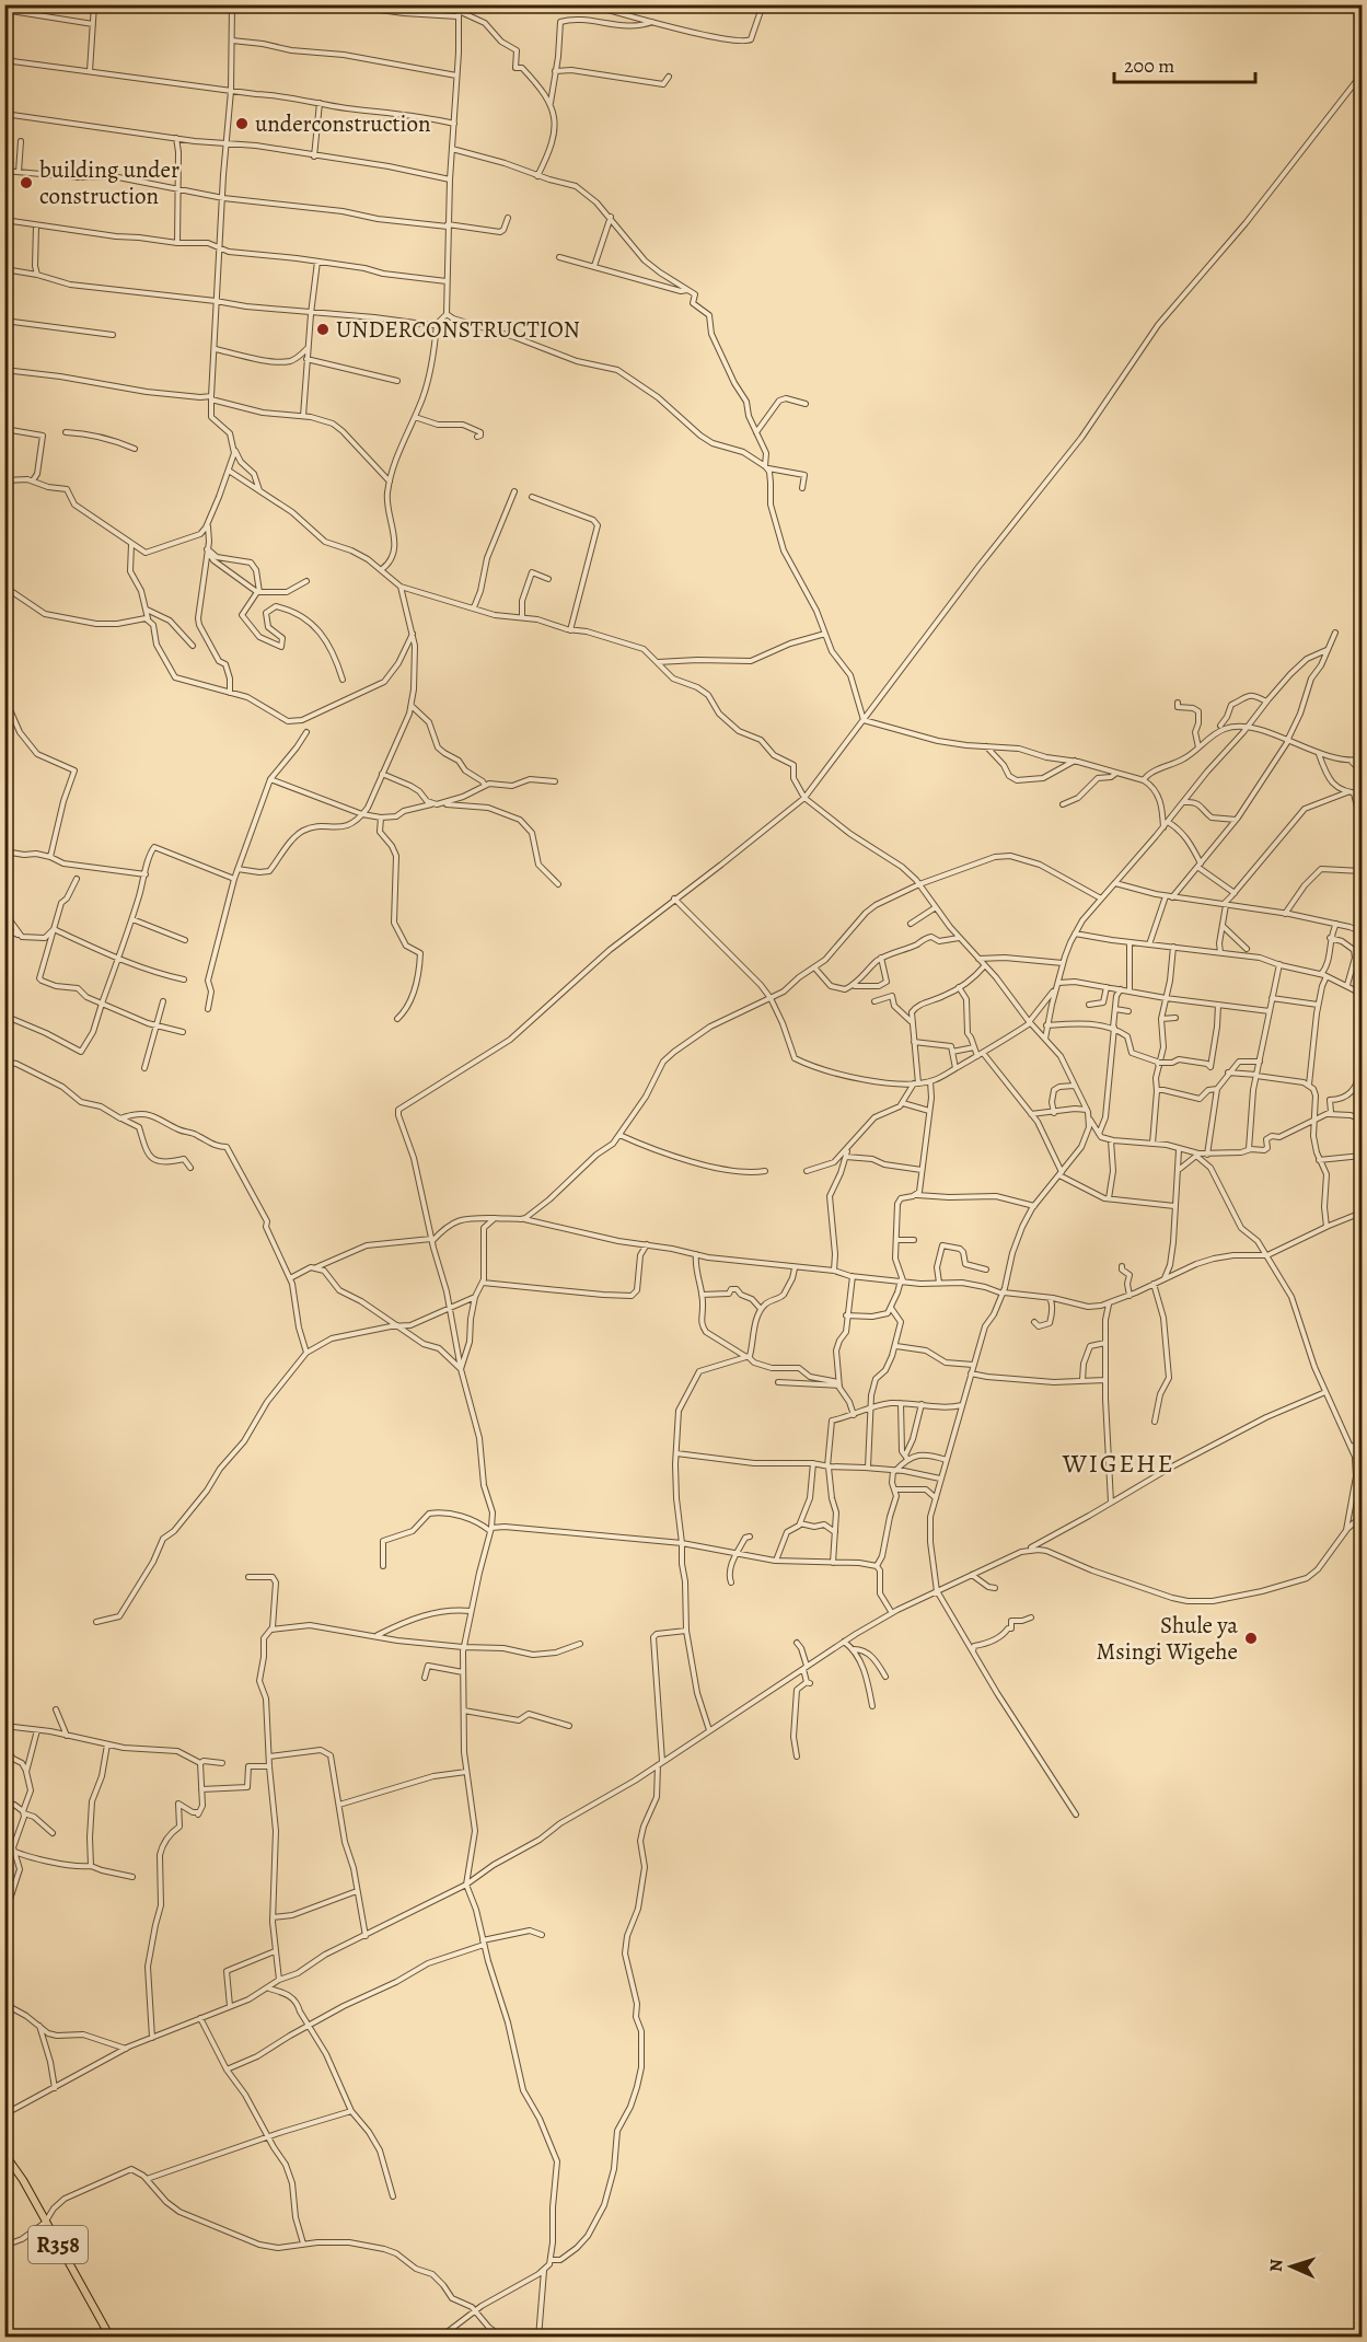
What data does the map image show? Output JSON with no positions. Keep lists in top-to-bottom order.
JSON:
{
  "streets": {
    "main road": ["R358"]
  },
  "districts": ["WIGEHE"],
  "places": [
    "underconstruction",
    "building under construction",
    "UNDERCONSTRUCTION",
    "Shule ya Msingi Wigehe"
  ],
  "scale_bar": "200 m",
  "north": "left"
}
